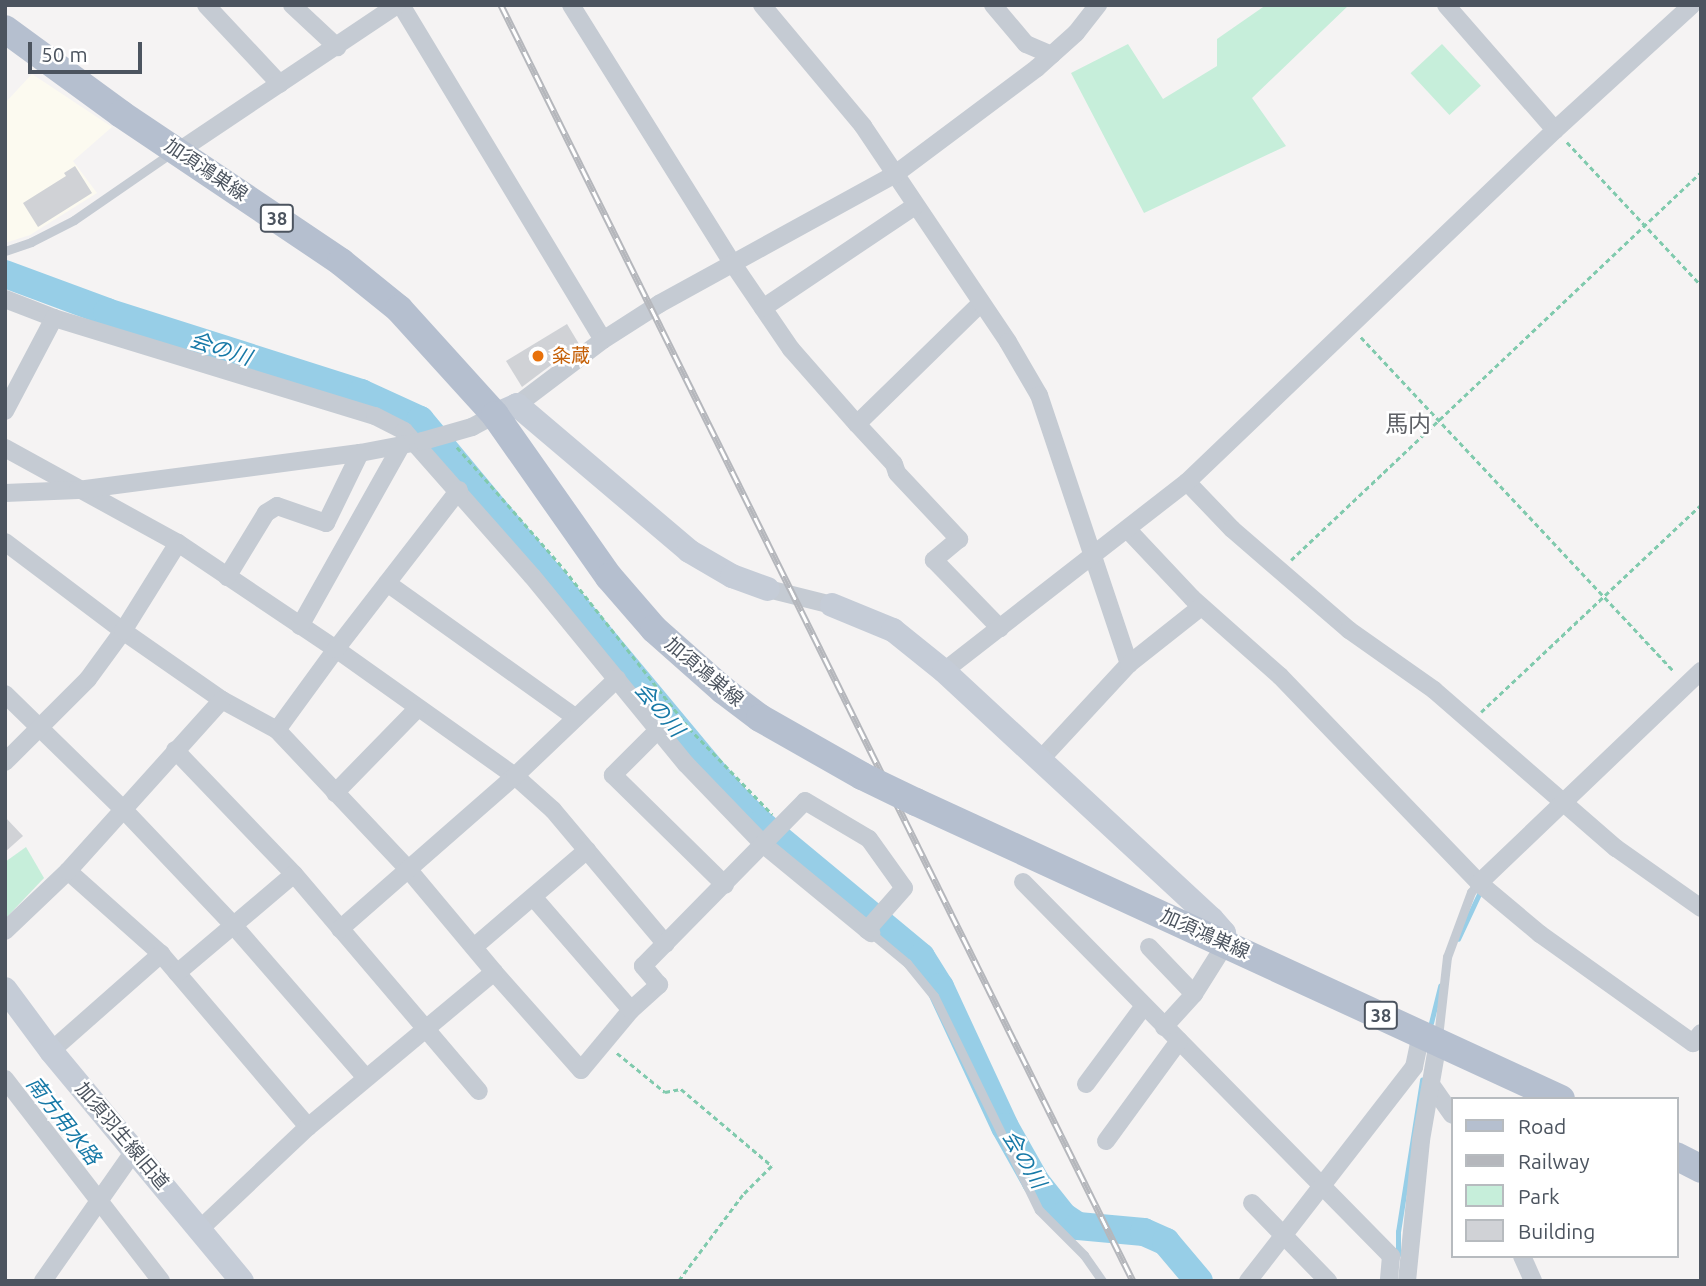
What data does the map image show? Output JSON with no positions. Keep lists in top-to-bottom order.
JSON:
{
  "streets": {
    "main road": ["加須鴻巣線", "38"],
    "street": ["加須羽生線旧道"]
  },
  "districts": ["馬内"],
  "water": ["会の川", "南方用水路"],
  "places": ["粂蔵"],
  "legend": [
    "Road",
    "Railway",
    "Park",
    "Building"
  ],
  "scale_bar": "50 m"
}
